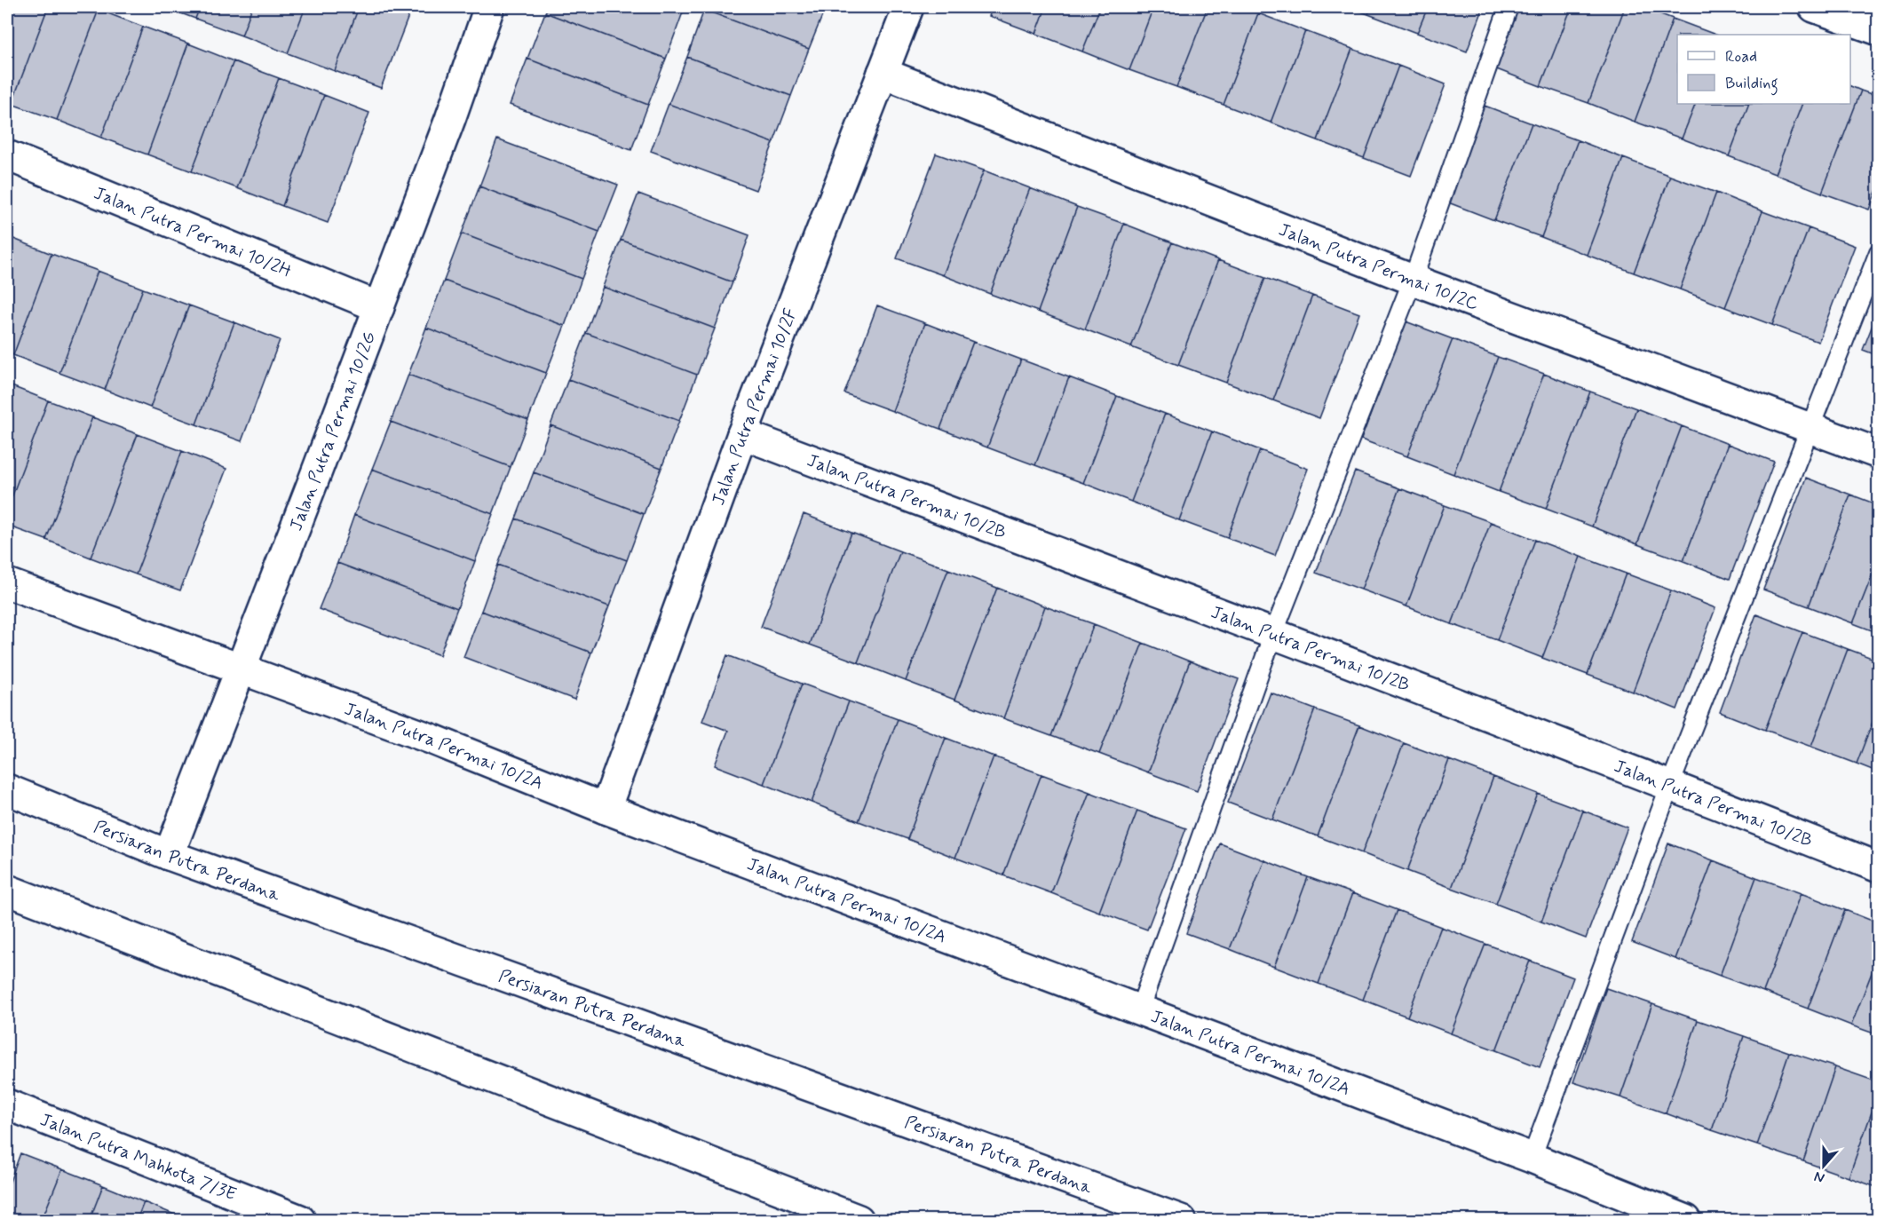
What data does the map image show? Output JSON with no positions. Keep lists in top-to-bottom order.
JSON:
{
  "streets": {
    "street": [
      "Jalan Putra Permai 10/2H",
      "Jalan Putra Permai 10/2C",
      "Jalan Putra Permai 10/2F",
      "Jalan Putra Permai 10/2G",
      "Jalan Putra Permai 10/2B",
      "Jalan Putra Permai 10/2A",
      "Persiaran Putra Perdana",
      "Jalan Putra Mahkota 7/3E"
    ]
  },
  "crossings": [
    ["Jalan Putra Permai 10/2H", "Jalan Putra Permai 10/2G"],
    ["Jalan Putra Permai 10/2C", "Jalan Putra Permai 10/2F"],
    ["Jalan Putra Permai 10/2F", "Jalan Putra Permai 10/2B"],
    ["Jalan Putra Permai 10/2F", "Jalan Putra Permai 10/2A"],
    ["Jalan Putra Permai 10/2G", "Jalan Putra Permai 10/2A"],
    ["Jalan Putra Permai 10/2G", "Persiaran Putra Perdana"]
  ],
  "legend": ["Road", "Building"],
  "north": "bottom"
}
